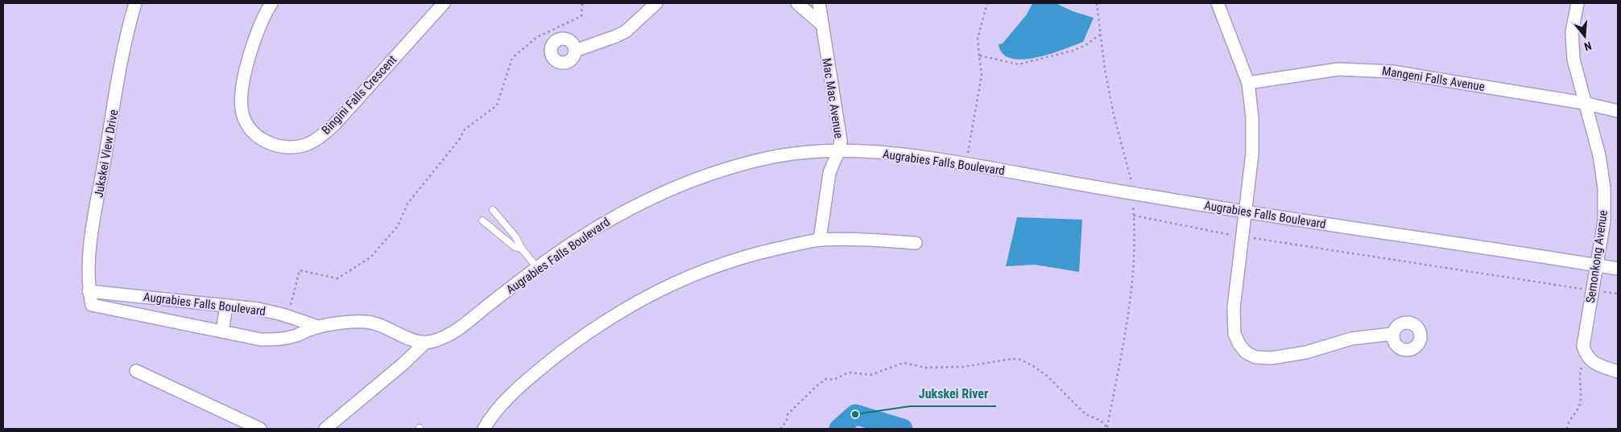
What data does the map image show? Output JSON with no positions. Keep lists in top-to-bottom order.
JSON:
{
  "streets": {
    "street": [
      "Mangeni Falls Avenue",
      "Bingini Falls Crescent",
      "Mac Mac Avenue",
      "Jukskei View Drive",
      "Augrabies Falls Boulevard",
      "Semonkong Avenue"
    ]
  },
  "crossings": [
    ["Mangeni Falls Avenue", "Semonkong Avenue"],
    ["Mac Mac Avenue", "Augrabies Falls Boulevard"],
    ["Jukskei View Drive", "Augrabies Falls Boulevard"],
    ["Augrabies Falls Boulevard", "Semonkong Avenue"]
  ],
  "places": ["Jukskei River"],
  "north": "bottom"
}
